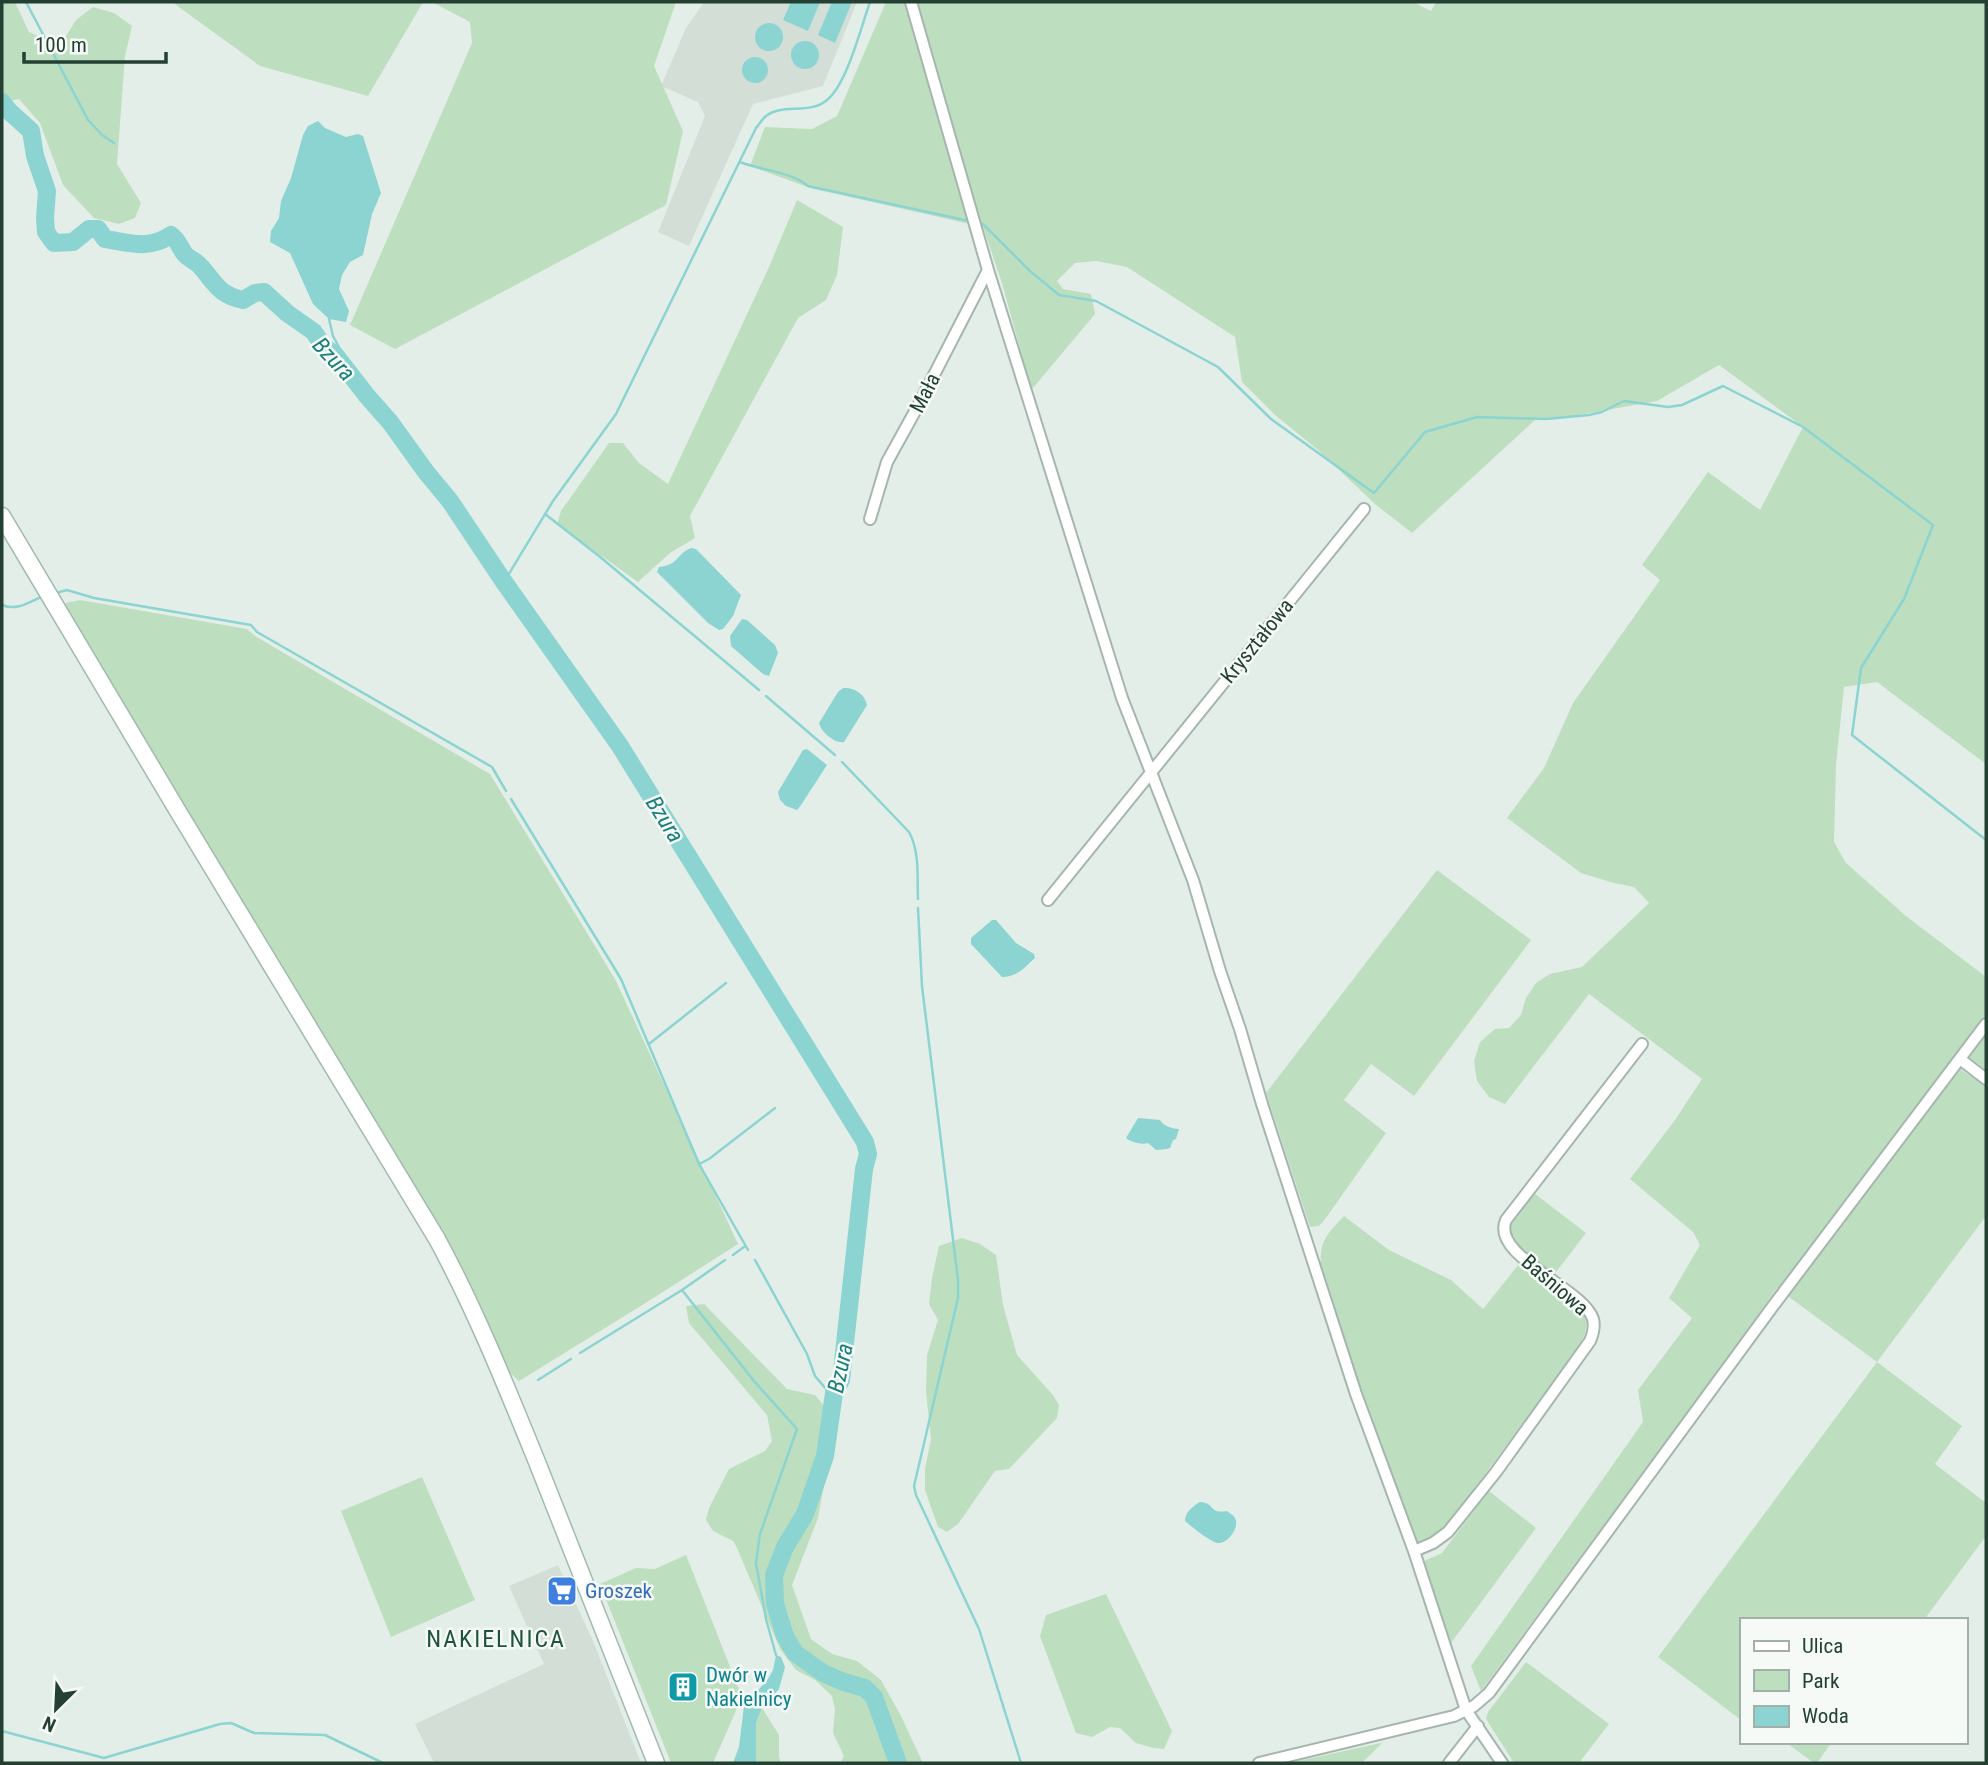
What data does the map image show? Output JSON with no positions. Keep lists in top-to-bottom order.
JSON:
{
  "streets": {
    "street": ["Mała", "Kryształowa", "Baśniowa"]
  },
  "districts": ["NAKIELNICA"],
  "water": ["Bzura"],
  "places": {
    "supermarket": ["Groszek"],
    "building": ["Dwór w Nakielnicy"]
  },
  "legend": ["Ulica", "Park", "Woda"],
  "scale_bar": "100 m",
  "north": "bottom left"
}
